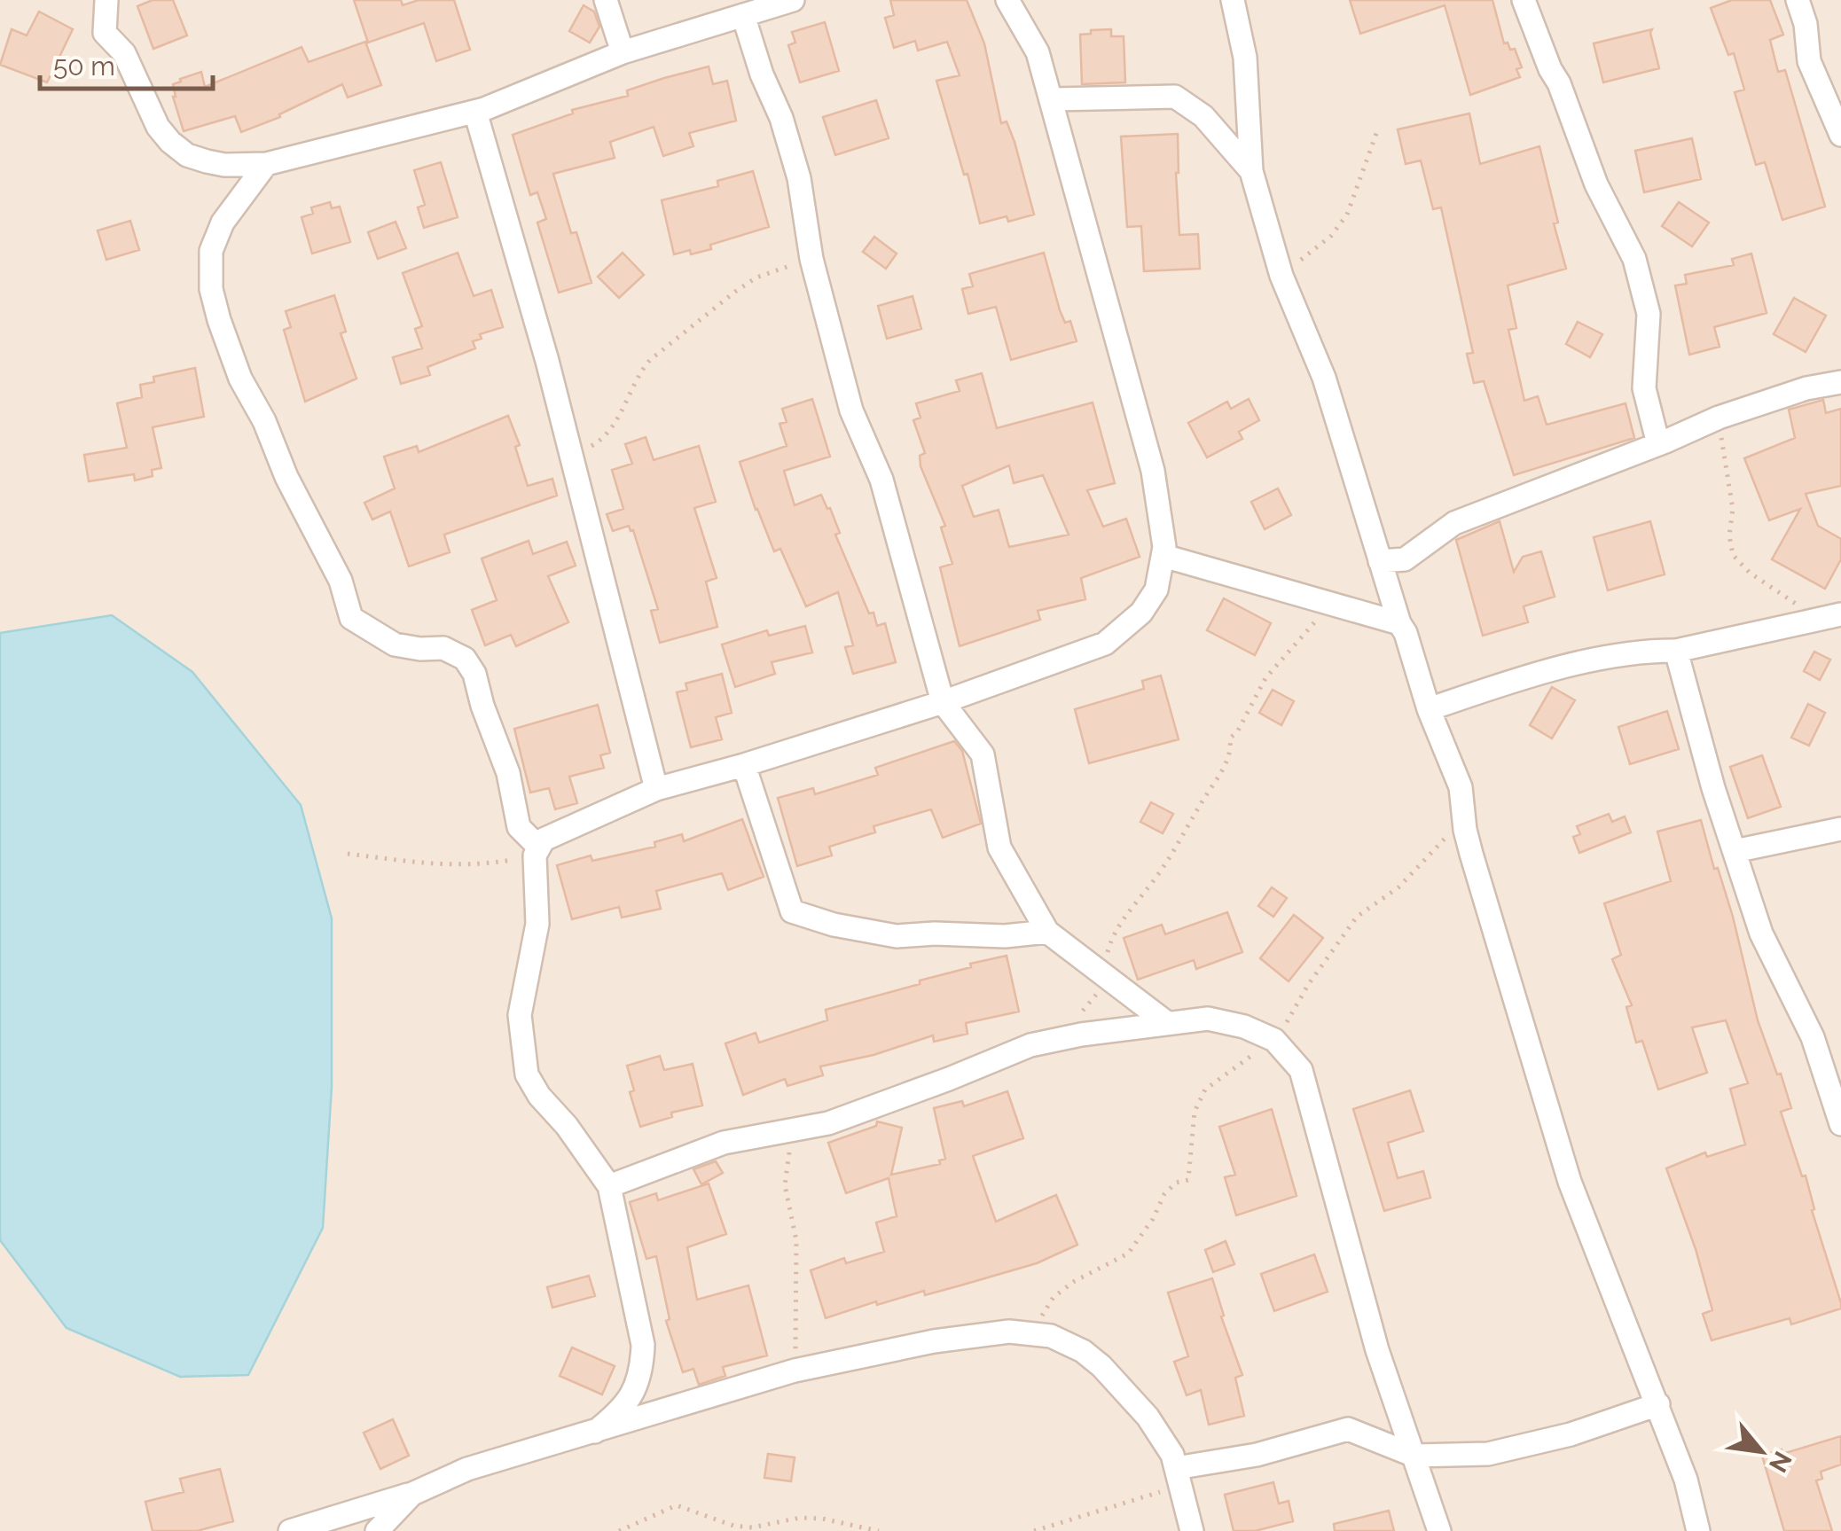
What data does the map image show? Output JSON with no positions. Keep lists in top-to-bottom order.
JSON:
{
  "scale_bar": "50 m",
  "north": "bottom right"
}
